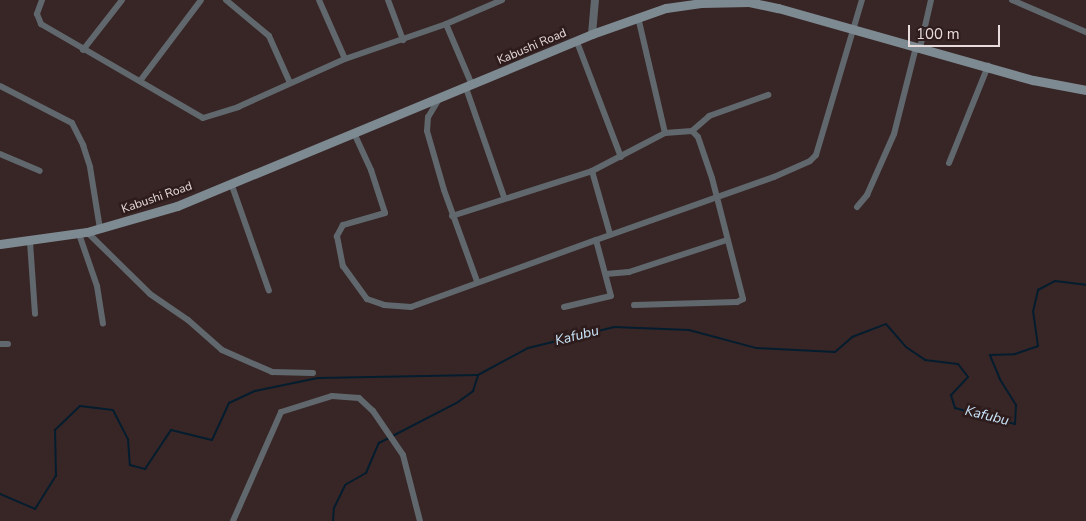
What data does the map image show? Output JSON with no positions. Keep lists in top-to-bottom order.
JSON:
{
  "streets": {
    "main road": ["Kabushi Road"]
  },
  "water": ["Kafubu"],
  "scale_bar": "100 m"
}
